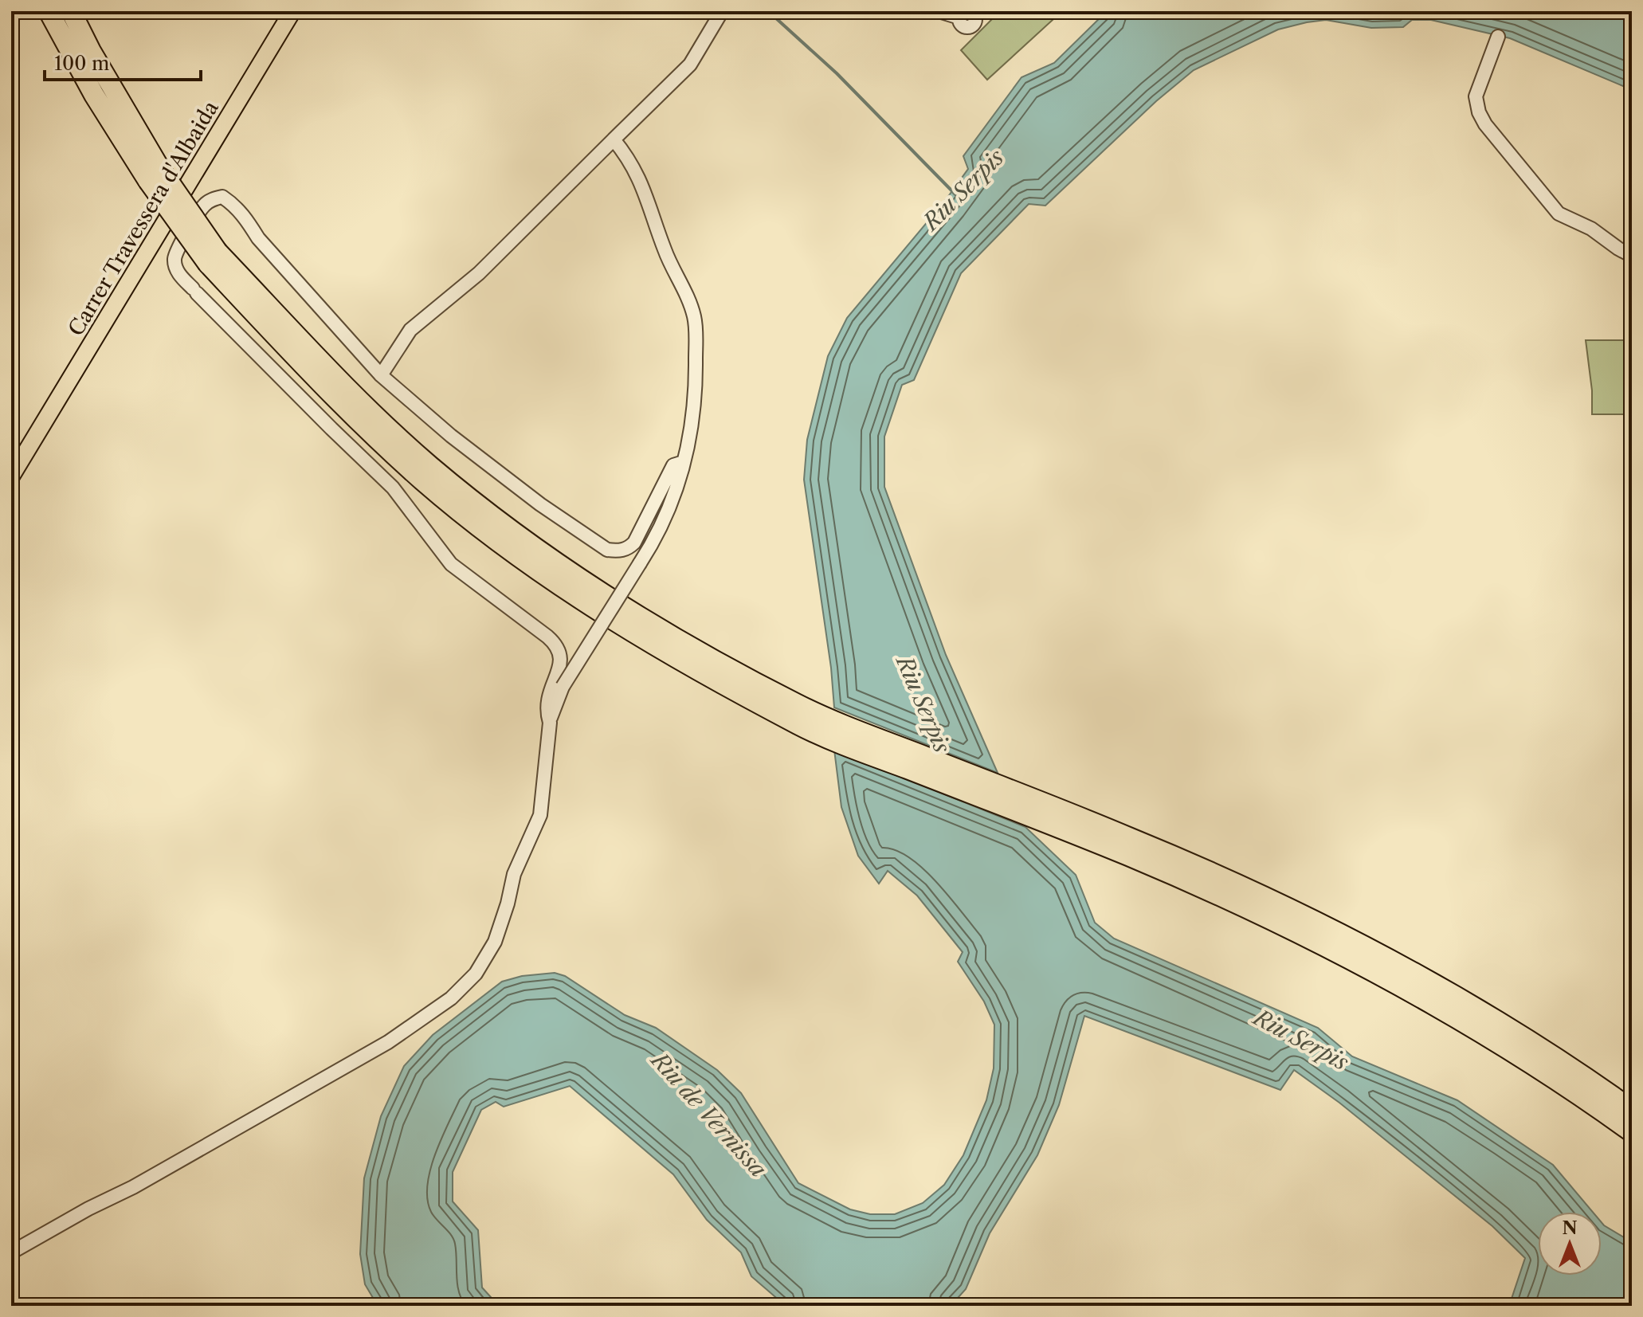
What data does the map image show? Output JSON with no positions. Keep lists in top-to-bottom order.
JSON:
{
  "streets": {
    "main road": ["Carrer Travessera d'Albaida"]
  },
  "water": ["Riu Serpis", "Riu de Vernissa"],
  "scale_bar": "100 m",
  "north": "top"
}
